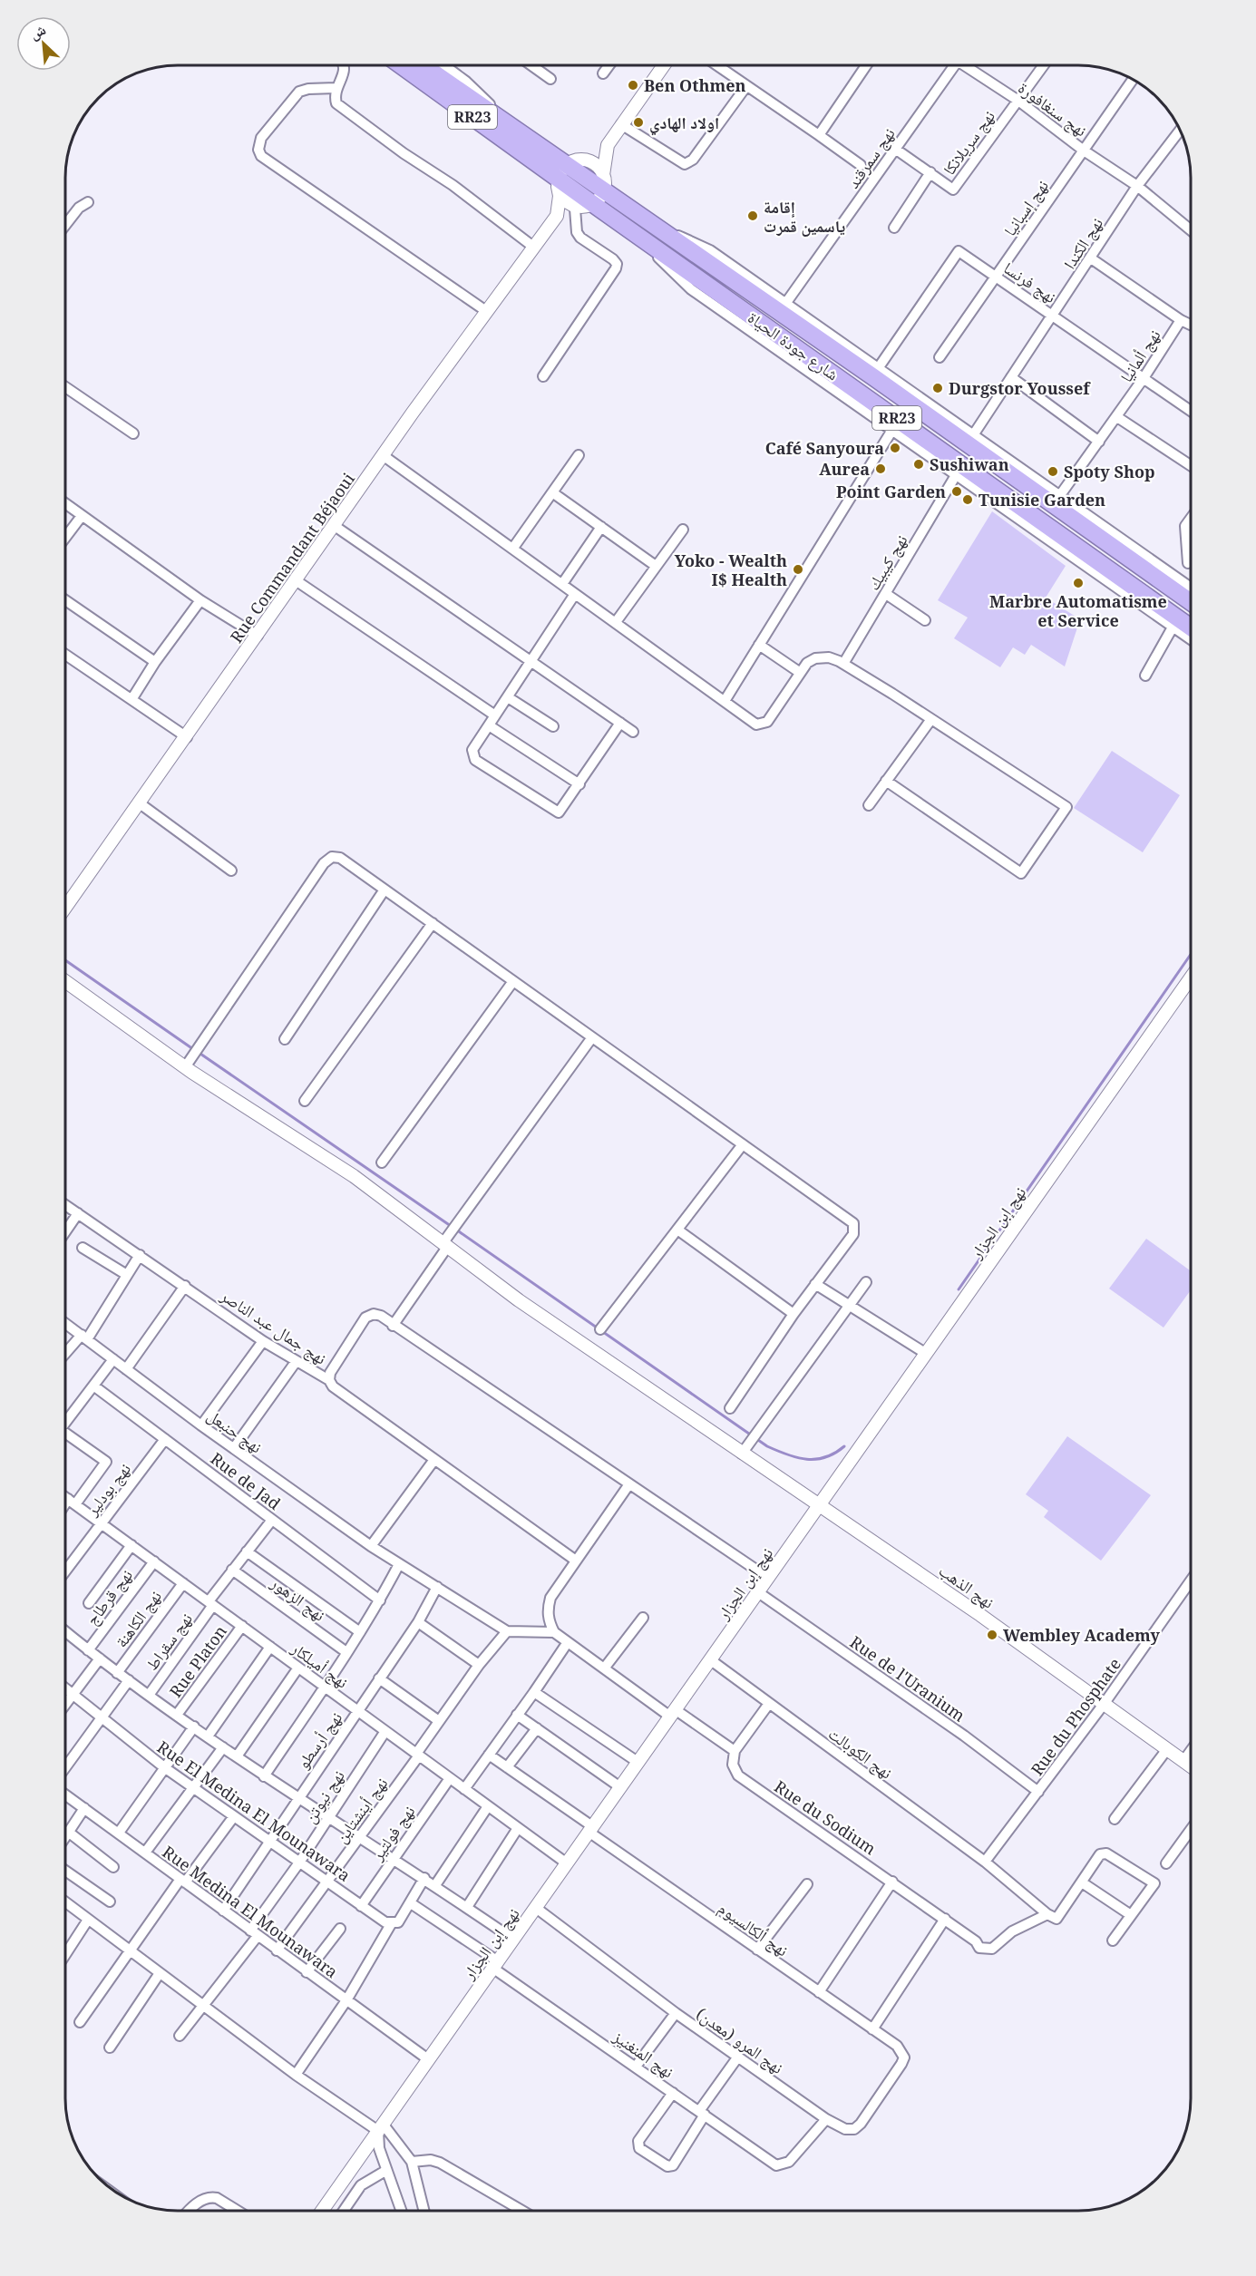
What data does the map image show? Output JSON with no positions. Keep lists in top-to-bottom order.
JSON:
{
  "streets": {
    "highway": ["RR23", "شارع جودة الحياة"],
    "street": [
      "نهج سنغافورة",
      "نهج سريلانكا",
      "نهج سمرقند",
      "نهج إسبانيا",
      "نهج الكندا",
      "نهج فرنسا",
      "نهج ألمانيا",
      "Rue Commandant Béjaoui",
      "نهج كيبيك",
      "نهج إبن الجزار",
      "نهج جمال عبد الناصر",
      "نهج حنبعل",
      "Rue de Jad",
      "نهج بودلير",
      "نهج الذهب",
      "نهج قرطاج",
      "نهج الزهور",
      "نهج الكاهنة",
      "نهج سقراط",
      "Rue Platon",
      "نهج أميلكار",
      "Rue de l'Uranium",
      "Rue du Phosphate",
      "نهج أرسطو",
      "نهج الكوبالت",
      "نهج نيوتن",
      "نهج أينشتاين",
      "Rue El Medina El Mounawara",
      "Rue du Sodium",
      "نهج فولتير",
      "Rue Medina El Mounawara",
      "نهج ألكالسيوم",
      "نهج المرو (معدن)",
      "نهج المنغنيز"
    ]
  },
  "crossings": [
    ["نهج سنغافورة", "نهج سريلانكا"],
    ["نهج سنغافورة", "نهج إسبانيا"],
    ["نهج سنغافورة", "نهج الكندا"],
    ["نهج سريلانكا", "نهج سمرقند"],
    ["نهج إسبانيا", "نهج فرنسا"],
    ["نهج الكندا", "نهج فرنسا"],
    ["نهج الكندا", "نهج ألمانيا"],
    ["نهج فرنسا", "نهج ألمانيا"],
    ["نهج إبن الجزار", "نهج الذهب"],
    ["نهج إبن الجزار", "نهج أميلكار"],
    ["نهج إبن الجزار", "Rue de l'Uranium"],
    ["نهج إبن الجزار", "نهج الكوبالت"],
    ["نهج إبن الجزار", "Rue Medina El Mounawara"],
    ["نهج إبن الجزار", "نهج ألكالسيوم"],
    ["نهج إبن الجزار", "نهج المرو (معدن)"],
    ["نهج إبن الجزار", "نهج المنغنيز"],
    ["نهج حنبعل", "نهج أرسطو"],
    ["نهج حنبعل", "نهج أينشتاين"],
    ["Rue de Jad", "نهج بودلير"],
    ["Rue de Jad", "نهج سقراط"],
    ["نهج بودلير", "نهج أميلكار"],
    ["نهج الذهب", "Rue du Phosphate"],
    ["نهج قرطاج", "نهج أميلكار"],
    ["نهج الزهور", "نهج سقراط"],
    ["نهج الكاهنة", "نهج أميلكار"],
    ["نهج سقراط", "نهج أميلكار"],
    ["Rue Platon", "نهج أميلكار"],
    ["نهج أميلكار", "نهج أرسطو"],
    ["نهج أميلكار", "نهج نيوتن"],
    ["نهج أميلكار", "نهج أينشتاين"],
    ["نهج أميلكار", "نهج فولتير"],
    ["Rue de l'Uranium", "Rue du Phosphate"],
    ["Rue du Phosphate", "نهج الكوبالت"],
    ["نهج أرسطو", "Rue El Medina El Mounawara"],
    ["نهج أرسطو", "Rue Medina El Mounawara"],
    ["نهج الكوبالت", "Rue du Sodium"],
    ["نهج نيوتن", "Rue El Medina El Mounawara"],
    ["نهج نيوتن", "Rue Medina El Mounawara"],
    ["نهج أينشتاين", "Rue El Medina El Mounawara"],
    ["نهج أينشتاين", "Rue Medina El Mounawara"],
    ["Rue El Medina El Mounawara", "نهج فولتير"],
    ["نهج ألكالسيوم", "نهج المرو (معدن)"],
    ["نهج المرو (معدن)", "نهج المنغنيز"]
  ],
  "places": [
    "Ben Othmen",
    "اولاد الهادي",
    "إقامة ياسمين قمرت",
    "Durgstor Youssef",
    "Café Sanyoura",
    "Sushiwan",
    "Aurea",
    "Spoty Shop",
    "Point Garden",
    "Tunisie Garden",
    "Yoko - Wealth I$ Health",
    "Marbre Automatisme et Service",
    "Wembley Academy"
  ],
  "north": "top left"
}
